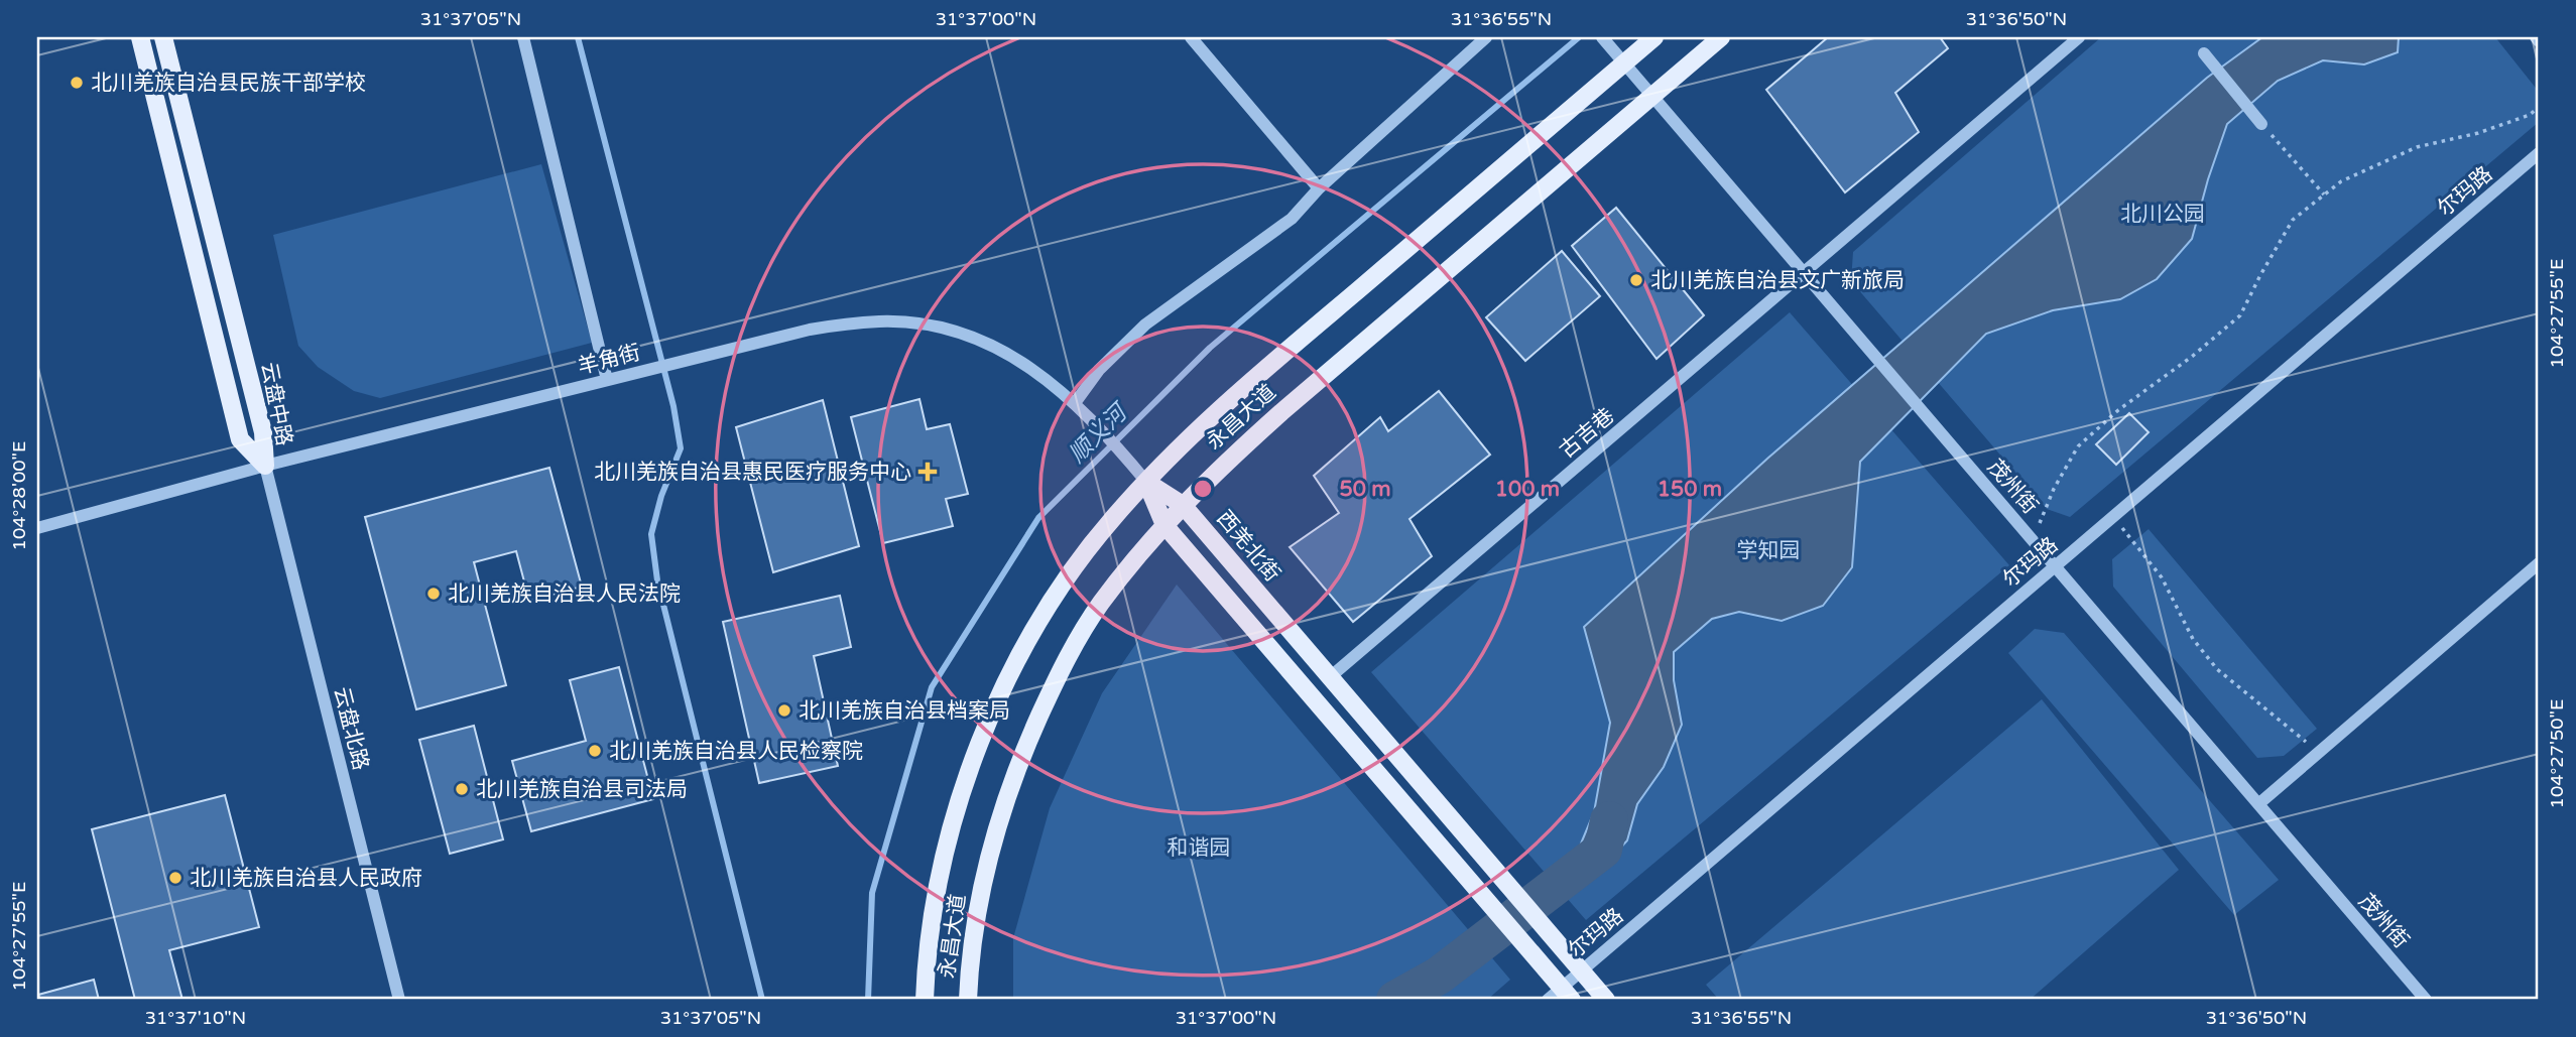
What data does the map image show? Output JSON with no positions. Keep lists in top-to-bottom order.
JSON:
{
  "streets": {
    "main road": ["云盘中路", "永昌大道", "西羌北街"],
    "street": [
      "尔玛路",
      "羊角街",
      "古吉巷",
      "茂州街",
      "云盘北路"
    ]
  },
  "crossings": [
    ["尔玛路", "茂州街"],
    ["尔玛路", "西羌北街"],
    ["羊角街", "云盘中路"],
    ["羊角街", "永昌大道"],
    ["羊角街", "西羌北街"],
    ["羊角街", "云盘北路"],
    ["云盘中路", "云盘北路"],
    ["永昌大道", "茂州街"],
    ["永昌大道", "西羌北街"],
    ["古吉巷", "茂州街"],
    ["古吉巷", "西羌北街"]
  ],
  "water": ["顺义河"],
  "parks": ["北川公园", "学知园", "和谐园"],
  "places": {
    "other": [
      "北川羌族自治县民族干部学校",
      "北川羌族自治县文广新旅局",
      "北川羌族自治县人民法院",
      "北川羌族自治县档案局",
      "北川羌族自治县人民检察院",
      "北川羌族自治县司法局",
      "北川羌族自治县人民政府"
    ],
    "health": ["北川羌族自治县惠民医疗服务中心"]
  },
  "coordinates": [
    "31°37'05\"N",
    "31°37'00\"N",
    "31°36'55\"N",
    "31°36'50\"N",
    "104°27'55\"E",
    "104°28'00\"E",
    "104°27'50\"E",
    "31°37'10\"N"
  ],
  "rings": ["50 m", "100 m", "150 m"]
}
